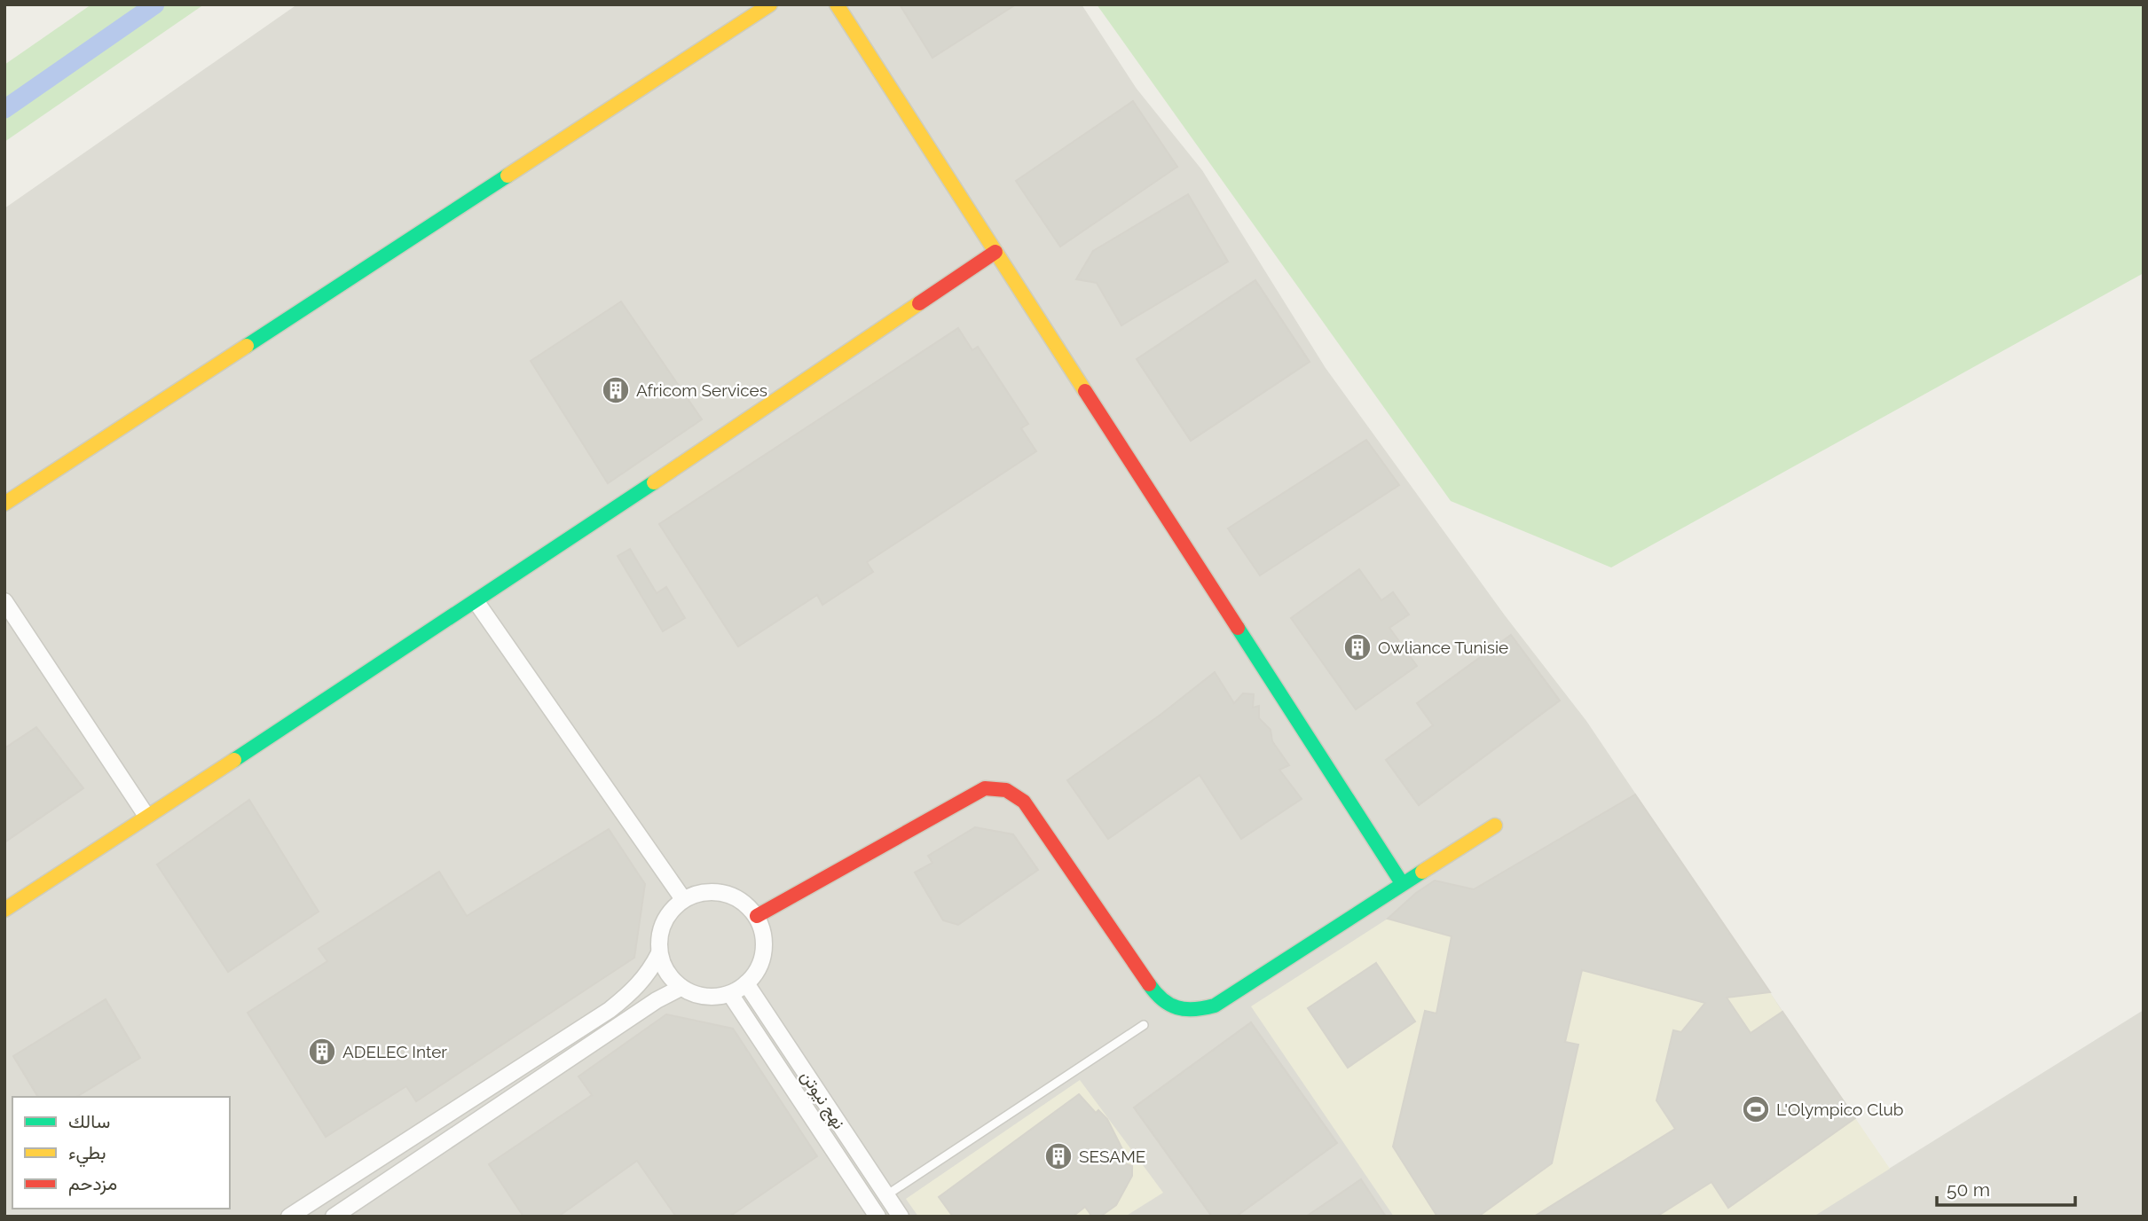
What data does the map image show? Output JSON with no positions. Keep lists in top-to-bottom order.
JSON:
{
  "streets": {
    "street": ["نهج نيوتن"]
  },
  "places": {
    "building": [
      "Africom Services",
      "Owliance Tunisie",
      "ADELEC Inter",
      "SESAME"
    ],
    "sports": ["L'Olympico Club"]
  },
  "legend": ["سالك", "بطيء", "مزدحم"],
  "scale_bar": "50 m"
}
